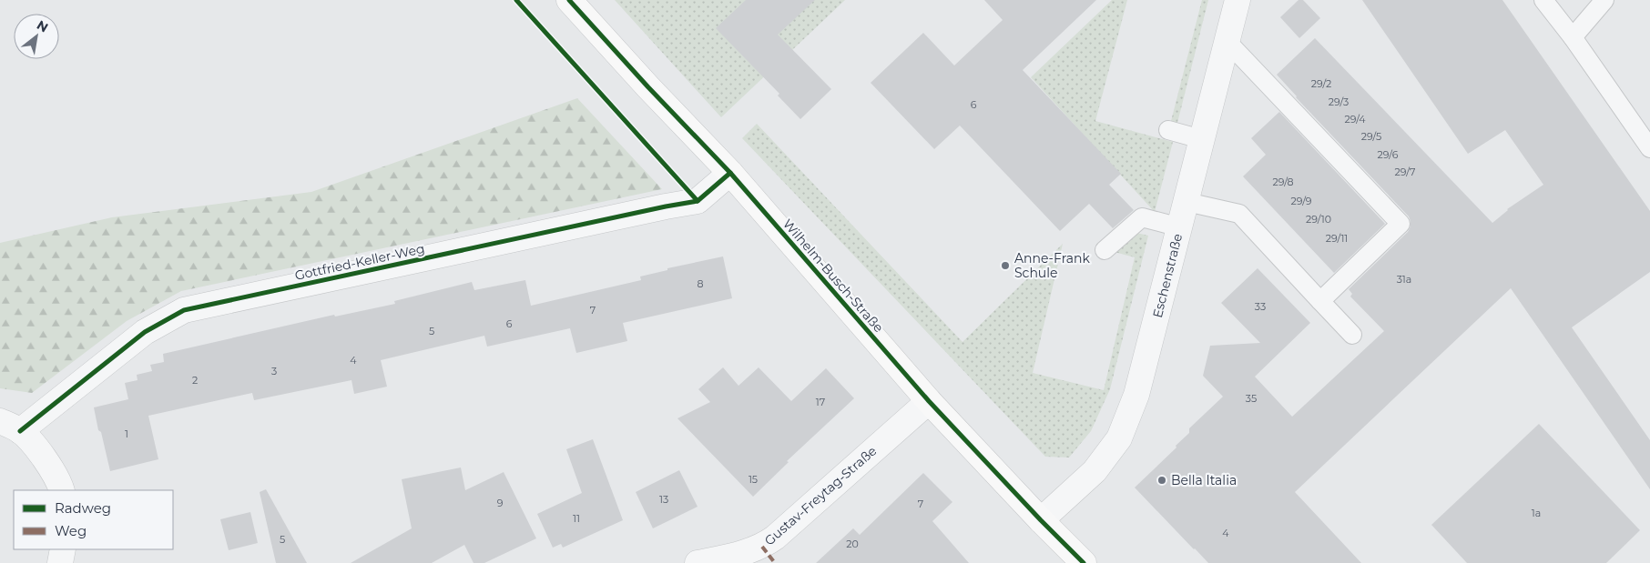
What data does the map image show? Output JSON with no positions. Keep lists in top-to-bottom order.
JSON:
{
  "streets": {
    "main road": ["Wilhelm-Busch-Straße"],
    "street": ["Gottfried-Keller-Weg", "Eschenstraße", "Gustav-Freytag-Straße"]
  },
  "crossings": [
    ["Gottfried-Keller-Weg", "Wilhelm-Busch-Straße"],
    ["Wilhelm-Busch-Straße", "Eschenstraße"],
    ["Wilhelm-Busch-Straße", "Gustav-Freytag-Straße"]
  ],
  "places": ["Anne-Frank Schule", "Bella Italia"],
  "house_numbers": [
    "29/2",
    "29/3",
    "6",
    "29/4",
    "29/5",
    "29/6",
    "29/7",
    "29/8",
    "29/9",
    "29/10",
    "29/11",
    "31a",
    "8",
    "33",
    "7",
    "6",
    "5",
    "4",
    "3",
    "2",
    "35",
    "17",
    "1",
    "15",
    "13",
    "9",
    "7",
    "1a",
    "11",
    "4",
    "5",
    "20"
  ],
  "legend": ["Radweg", "Weg"],
  "north": "top right"
}
